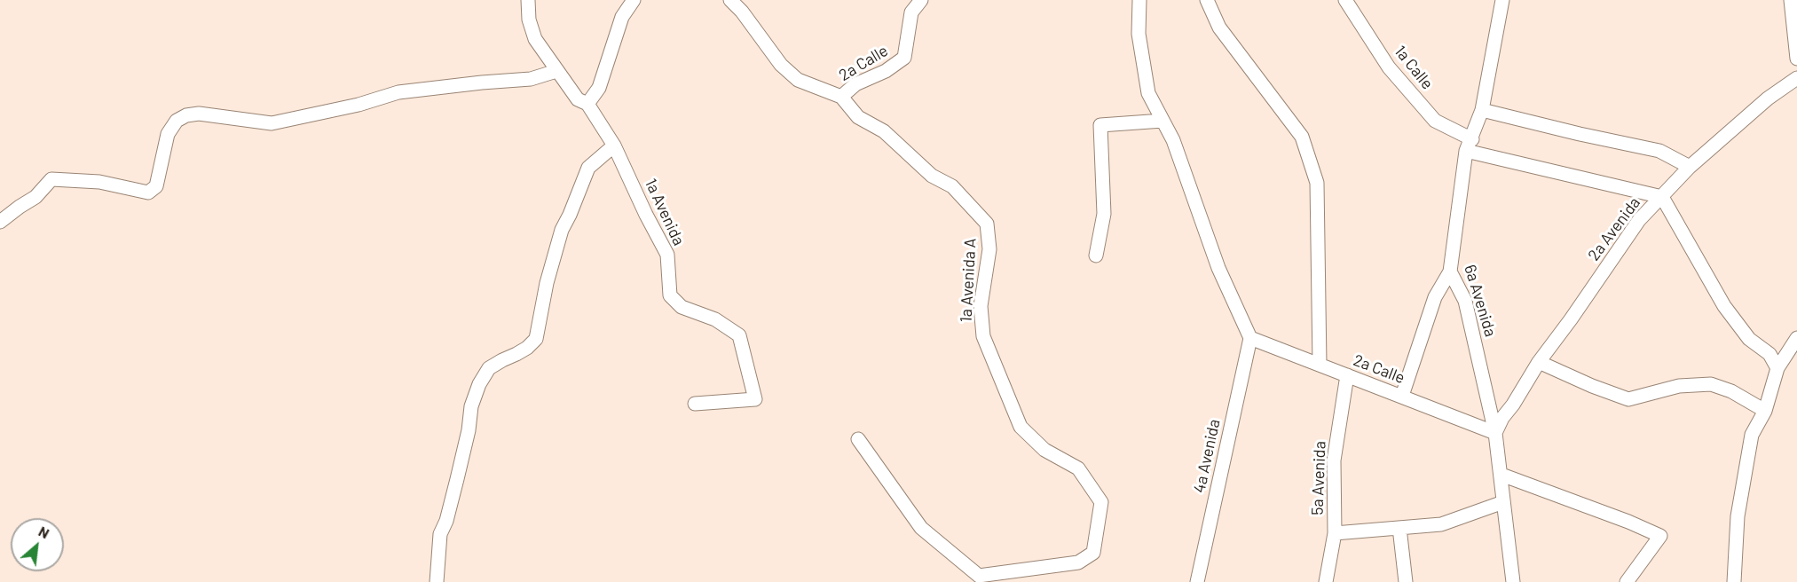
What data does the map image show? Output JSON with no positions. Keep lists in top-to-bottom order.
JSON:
{
  "streets": {
    "street": [
      "2a Calle",
      "1a Calle",
      "1a Avenida",
      "2a Avenida",
      "1a Avenida A",
      "6a Avenida",
      "4a Avenida",
      "5a Avenida"
    ]
  },
  "crossings": [
    ["2a Calle", "2a Avenida"],
    ["2a Calle", "1a Avenida A"],
    ["2a Calle", "6a Avenida"],
    ["2a Calle", "4a Avenida"],
    ["2a Calle", "5a Avenida"],
    ["1a Calle", "2a Avenida"],
    ["1a Calle", "6a Avenida"],
    ["2a Avenida", "6a Avenida"]
  ],
  "north": "top right"
}
